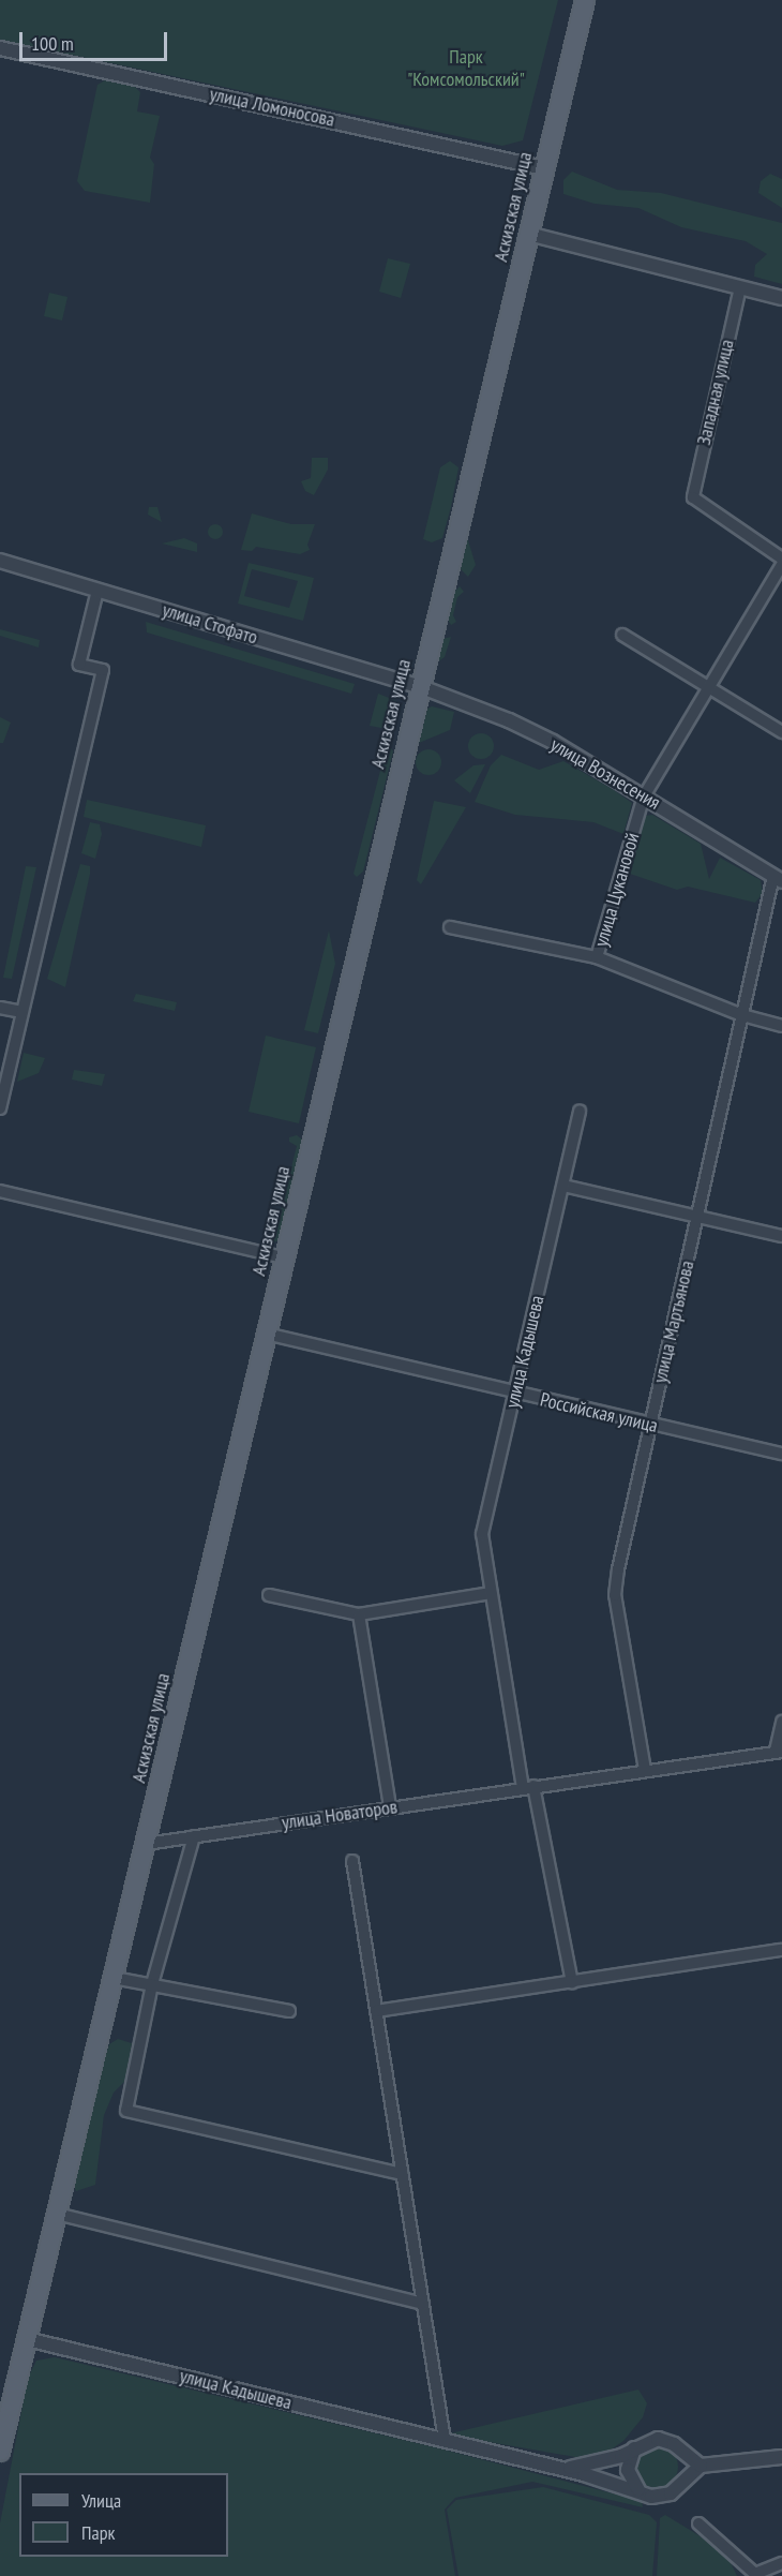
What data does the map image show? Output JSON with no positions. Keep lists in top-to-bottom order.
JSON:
{
  "streets": {
    "main road": ["Аскизская улица"],
    "street": [
      "улица Ломоносова",
      "Западная улица",
      "улица Стофато",
      "улица Вознесения",
      "улица Цукановой",
      "улица Мартьянова",
      "улица Кадышева",
      "Российская улица",
      "улица Новаторов"
    ]
  },
  "crossings": [
    ["улица Ломоносова", "Аскизская улица"],
    ["Аскизская улица", "улица Стофато"],
    ["Аскизская улица", "улица Вознесения"],
    ["Аскизская улица", "улица Кадышева"],
    ["Аскизская улица", "Российская улица"],
    ["Аскизская улица", "улица Новаторов"],
    ["улица Стофато", "улица Вознесения"],
    ["улица Вознесения", "улица Цукановой"],
    ["улица Вознесения", "улица Мартьянова"],
    ["улица Мартьянова", "Российская улица"],
    ["улица Мартьянова", "улица Новаторов"],
    ["улица Кадышева", "Российская улица"],
    ["улица Кадышева", "улица Новаторов"]
  ],
  "parks": ["Парк \"Комсомольский\""],
  "legend": ["Улица", "Парк"],
  "scale_bar": "100 m"
}
